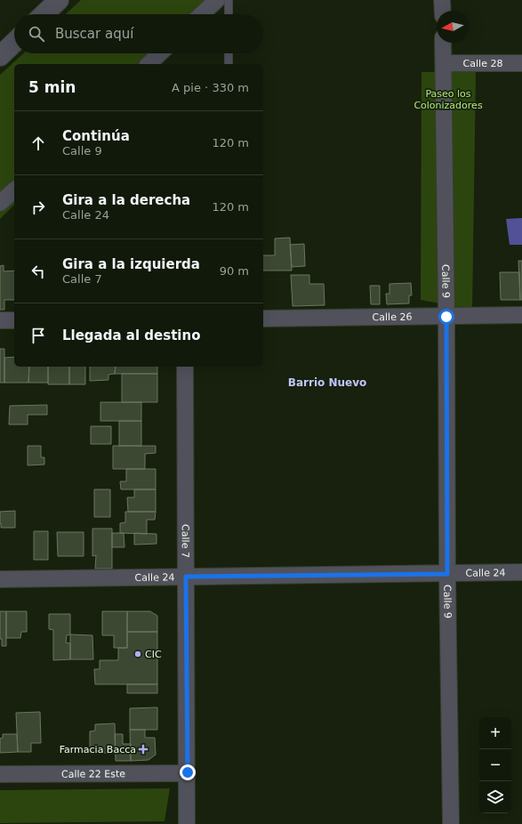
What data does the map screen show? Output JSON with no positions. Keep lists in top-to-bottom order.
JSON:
{
  "streets": {
    "street": [
      "Calle 28",
      "Calle 9",
      "Calle 26",
      "Calle 7",
      "Calle 24",
      "Calle 22 Este"
    ]
  },
  "crossings": [
    ["Calle 28", "Calle 9"],
    ["Calle 9", "Calle 26"],
    ["Calle 9", "Calle 24"],
    ["Calle 7", "Calle 24"],
    ["Calle 7", "Calle 22 Este"]
  ],
  "districts": ["Barrio Nuevo"],
  "parks": ["Paseo los Colonizadores"],
  "places": {
    "other": ["CIC"],
    "health": ["Farmacia Bacca"]
  },
  "north": "left",
  "page": {
    "search": "Buscar aquí",
    "heading": ["5 min", "A pie · 330 m"],
    "list": [
      ["Continúa", "Calle 9", "120 m"],
      ["Gira a la derecha", "Calle 24", "120 m"],
      ["Gira a la izquierda", "Calle 7", "90 m"],
      "Llegada al destino"
    ],
    "map_buttons": ["+", "−"]
  }
}
